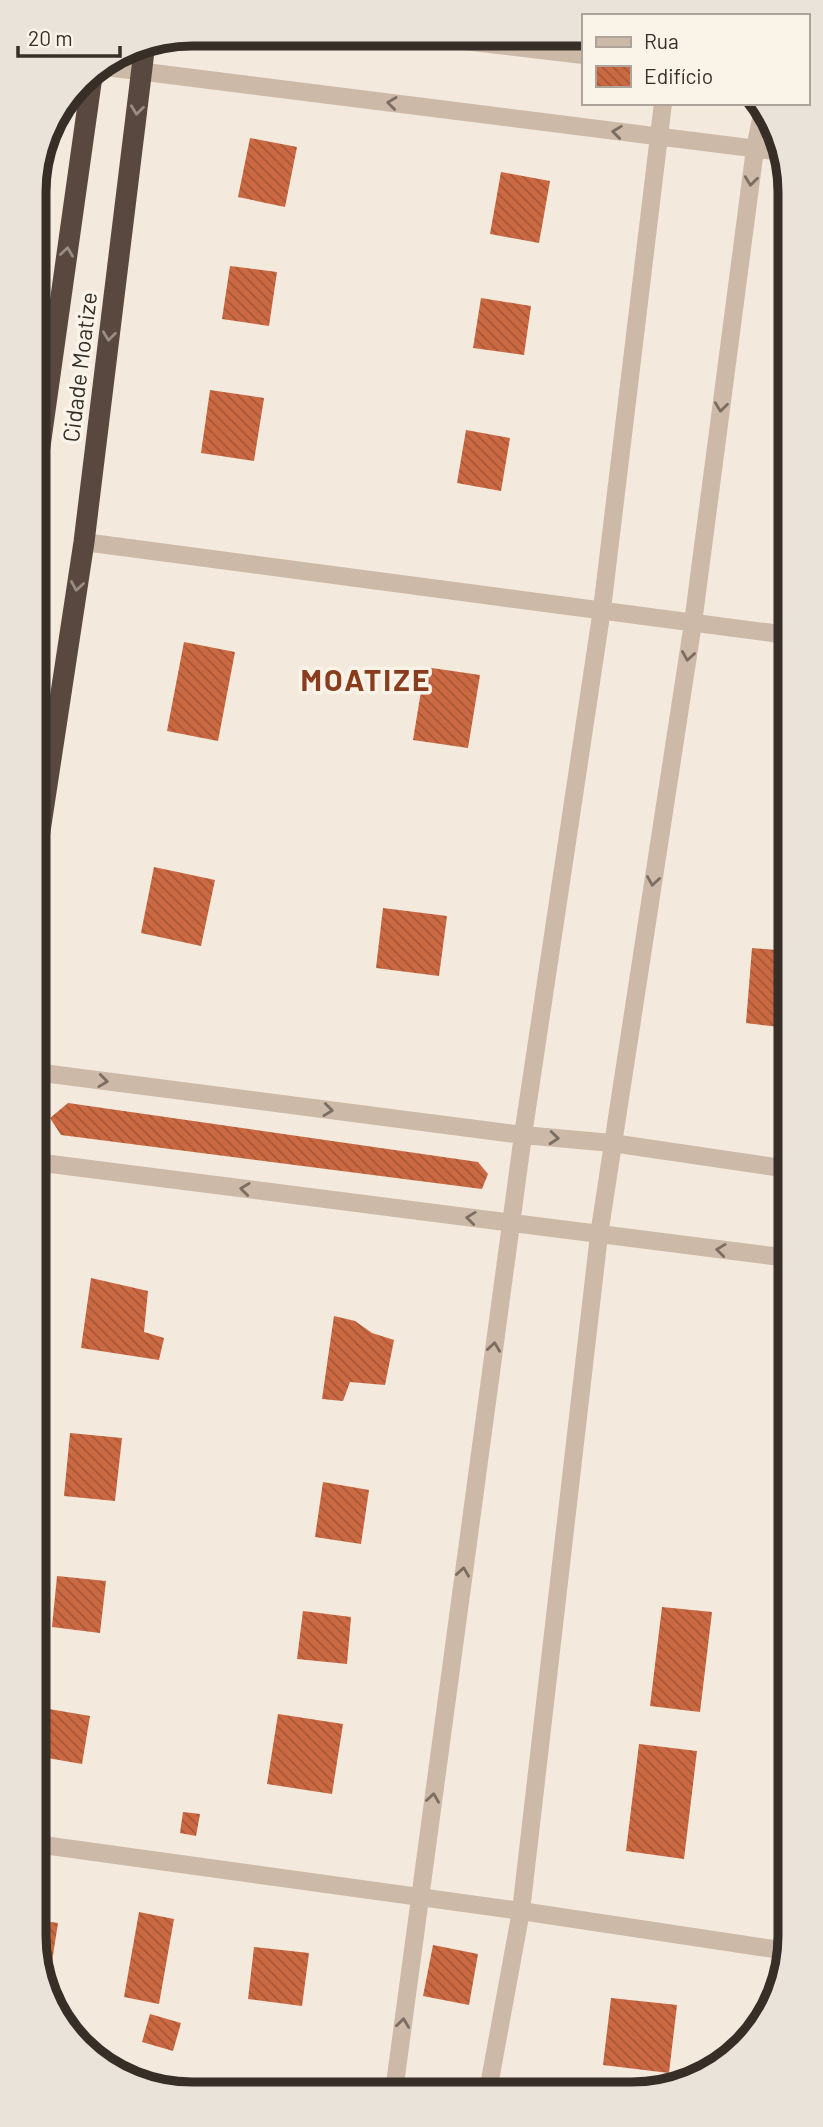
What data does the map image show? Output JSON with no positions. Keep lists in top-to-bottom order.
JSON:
{
  "streets": {
    "highway": ["Cidade Moatize"]
  },
  "districts": ["MOATIZE"],
  "legend": ["Rua", "Edifício"],
  "scale_bar": "20 m"
}
